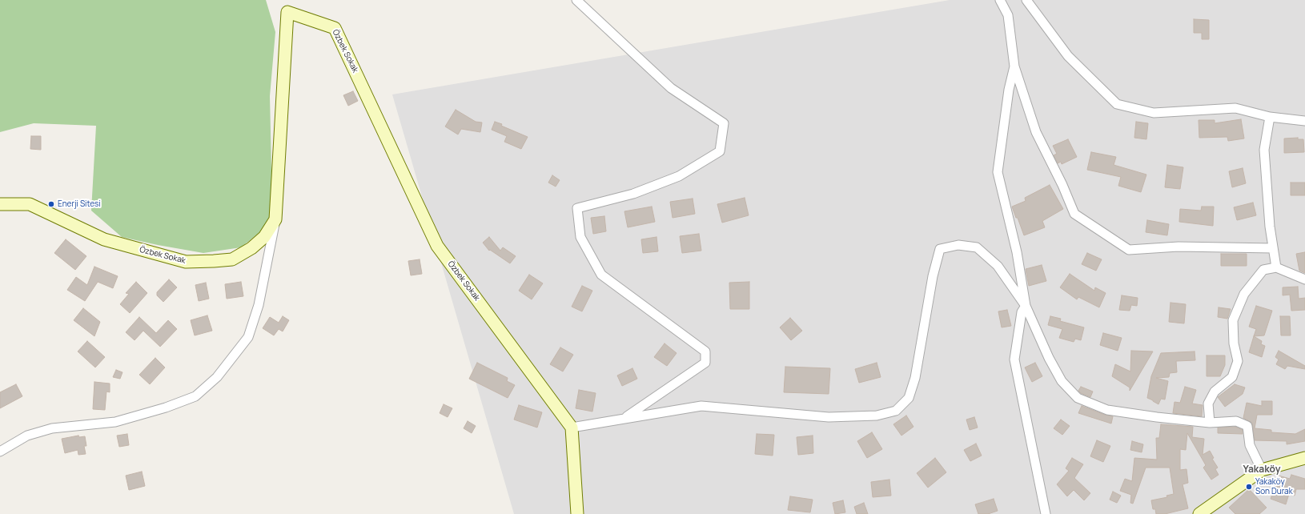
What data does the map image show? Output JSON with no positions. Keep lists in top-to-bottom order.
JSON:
{
  "streets": {
    "street": ["Özbek Sokak"]
  },
  "districts": ["Yakaköy"],
  "places": ["Enerji Sitesi", "Yakaköy Son Durak"]
}
